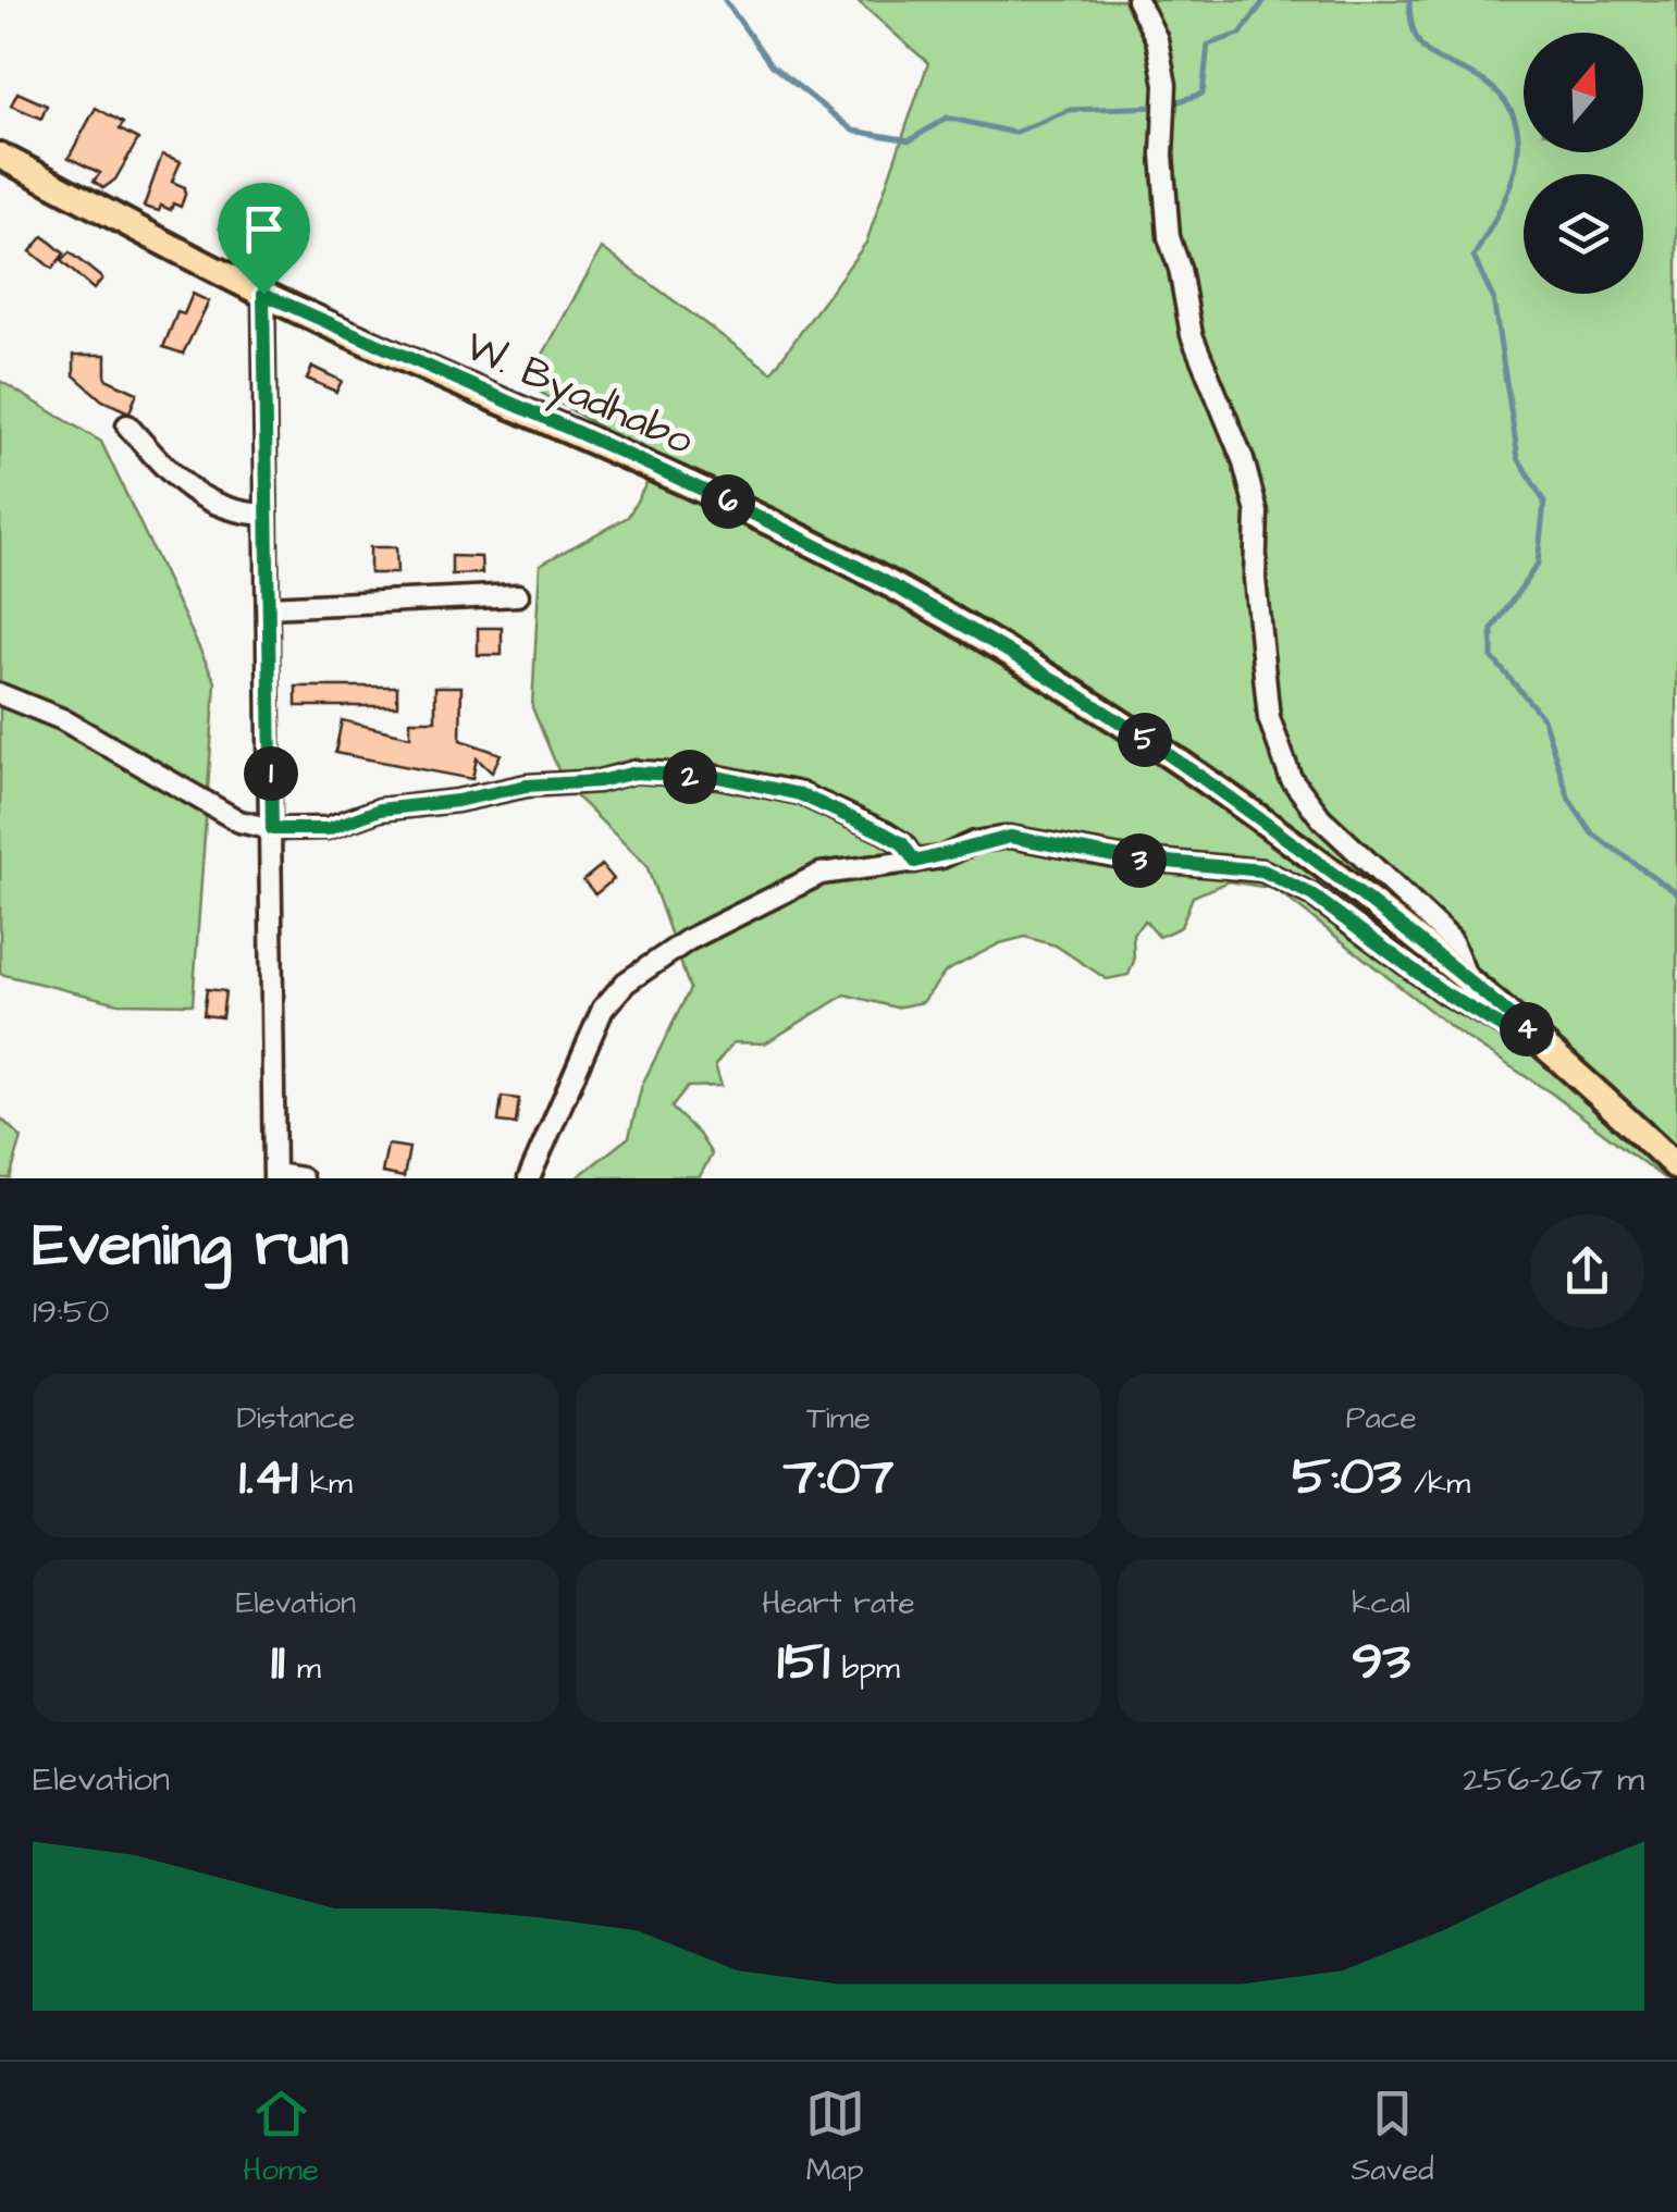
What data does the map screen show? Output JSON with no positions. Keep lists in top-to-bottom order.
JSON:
{
  "streets": {
    "main road": ["W. Byadhabo"]
  },
  "north": "top",
  "page": {
    "pins": [
      "6",
      "5",
      "1",
      "2",
      "3",
      "4"
    ],
    "heading": ["Evening run", "19:50"],
    "stats": [
      ["Distance", "1.41 km"],
      ["Time", "7:07"],
      ["Pace", "5:03 /km"],
      ["Elevation", "11 m"],
      ["Heart rate", "151 bpm"],
      ["kcal", "93"]
    ],
    "chart": ["Elevation", "256–267 m"],
    "tabs": ["Home", "Map", "Saved"]
  }
}
